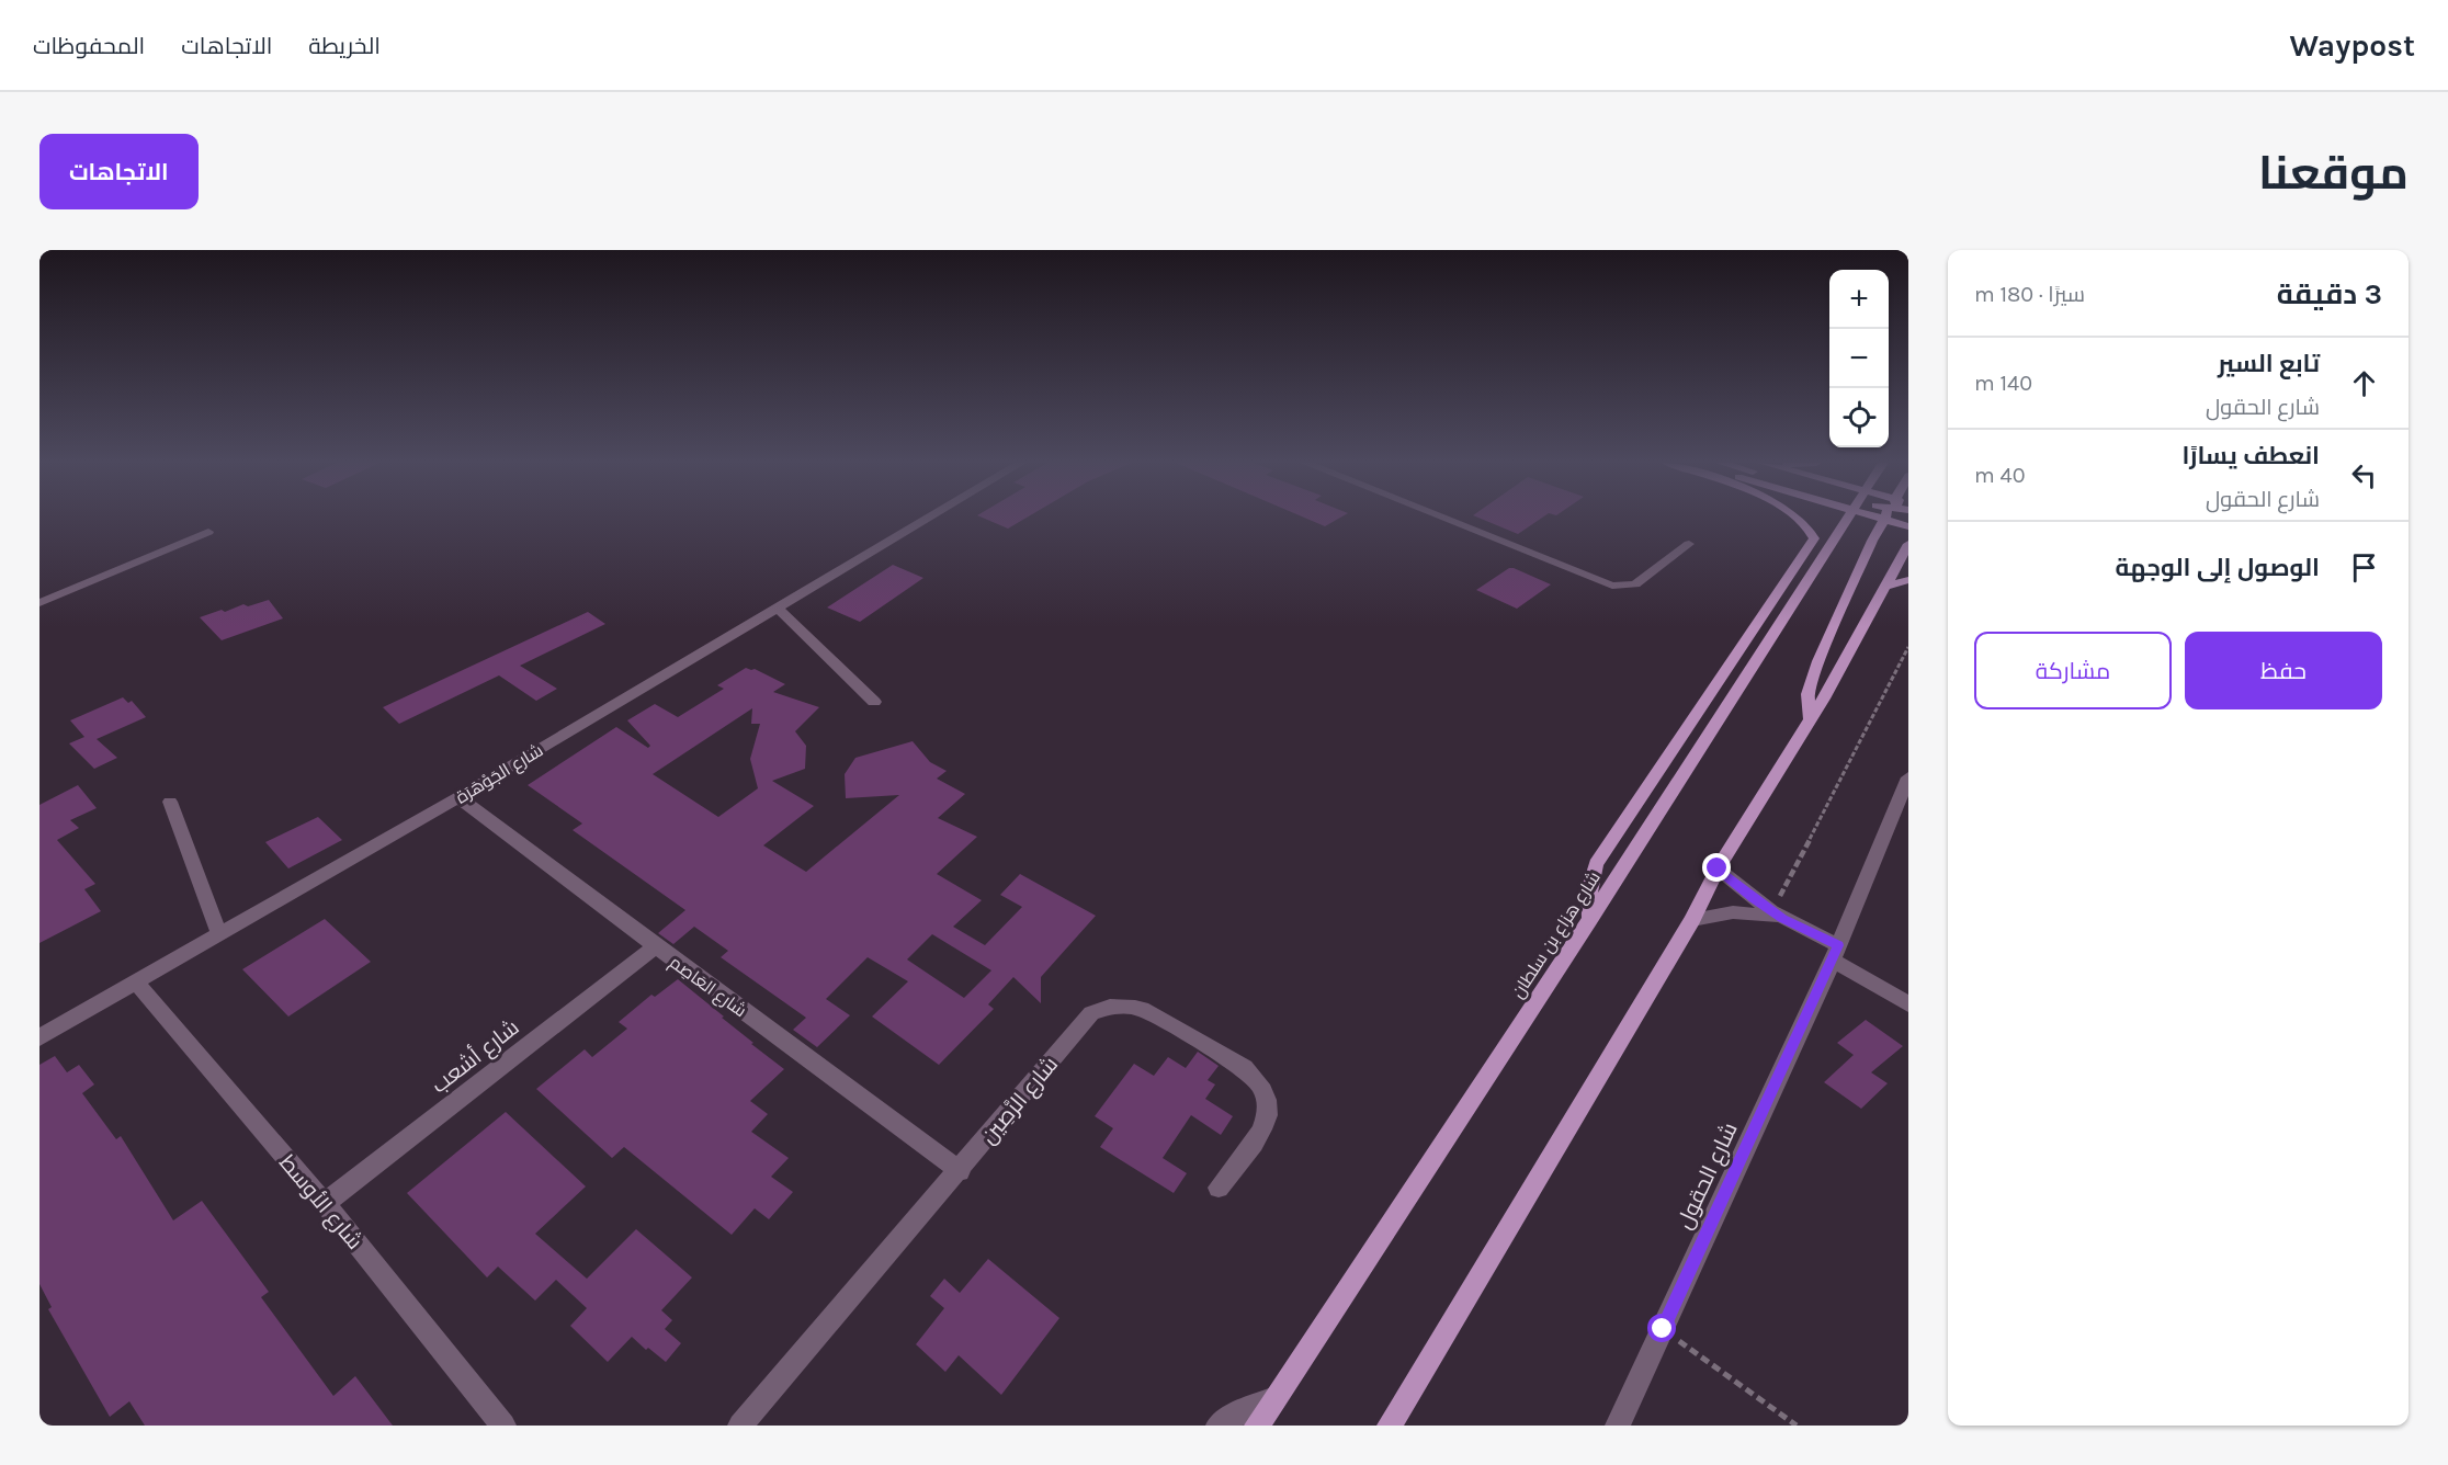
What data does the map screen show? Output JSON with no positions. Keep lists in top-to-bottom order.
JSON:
{
  "streets": {
    "main road": ["شارع هزاع بن سلطان"],
    "street": [
      "شارع الجَوْهَرَة",
      "شارع العَاصِم",
      "شارع أشعب",
      "شارع الرَّصِين",
      "شارع الحقول",
      "شارع الأوسط"
    ]
  },
  "crossings": [
    ["شارع الجَوْهَرَة", "شارع العَاصِم"],
    ["شارع الجَوْهَرَة", "شارع الأوسط"],
    ["شارع العَاصِم", "شارع أشعب"],
    ["شارع العَاصِم", "شارع الرَّصِين"],
    ["شارع أشعب", "شارع الأوسط"]
  ],
  "page": {
    "header": "Waypost",
    "nav": ["الخريطة", "الاتجاهات", "المحفوظات"],
    "title": "موقعنا",
    "buttons": [
      "الاتجاهات",
      ["حفظ", "مشاركة"]
    ],
    "heading": ["3 دقيقة", "سيرًا · 180 m"],
    "map_buttons": ["+", "−"],
    "list": [
      ["تابع السير", "شارع الحقول", "140 m"],
      ["انعطف يسارًا", "شارع الحقول", "40 m"],
      "الوصول إلى الوجهة"
    ]
  }
}
